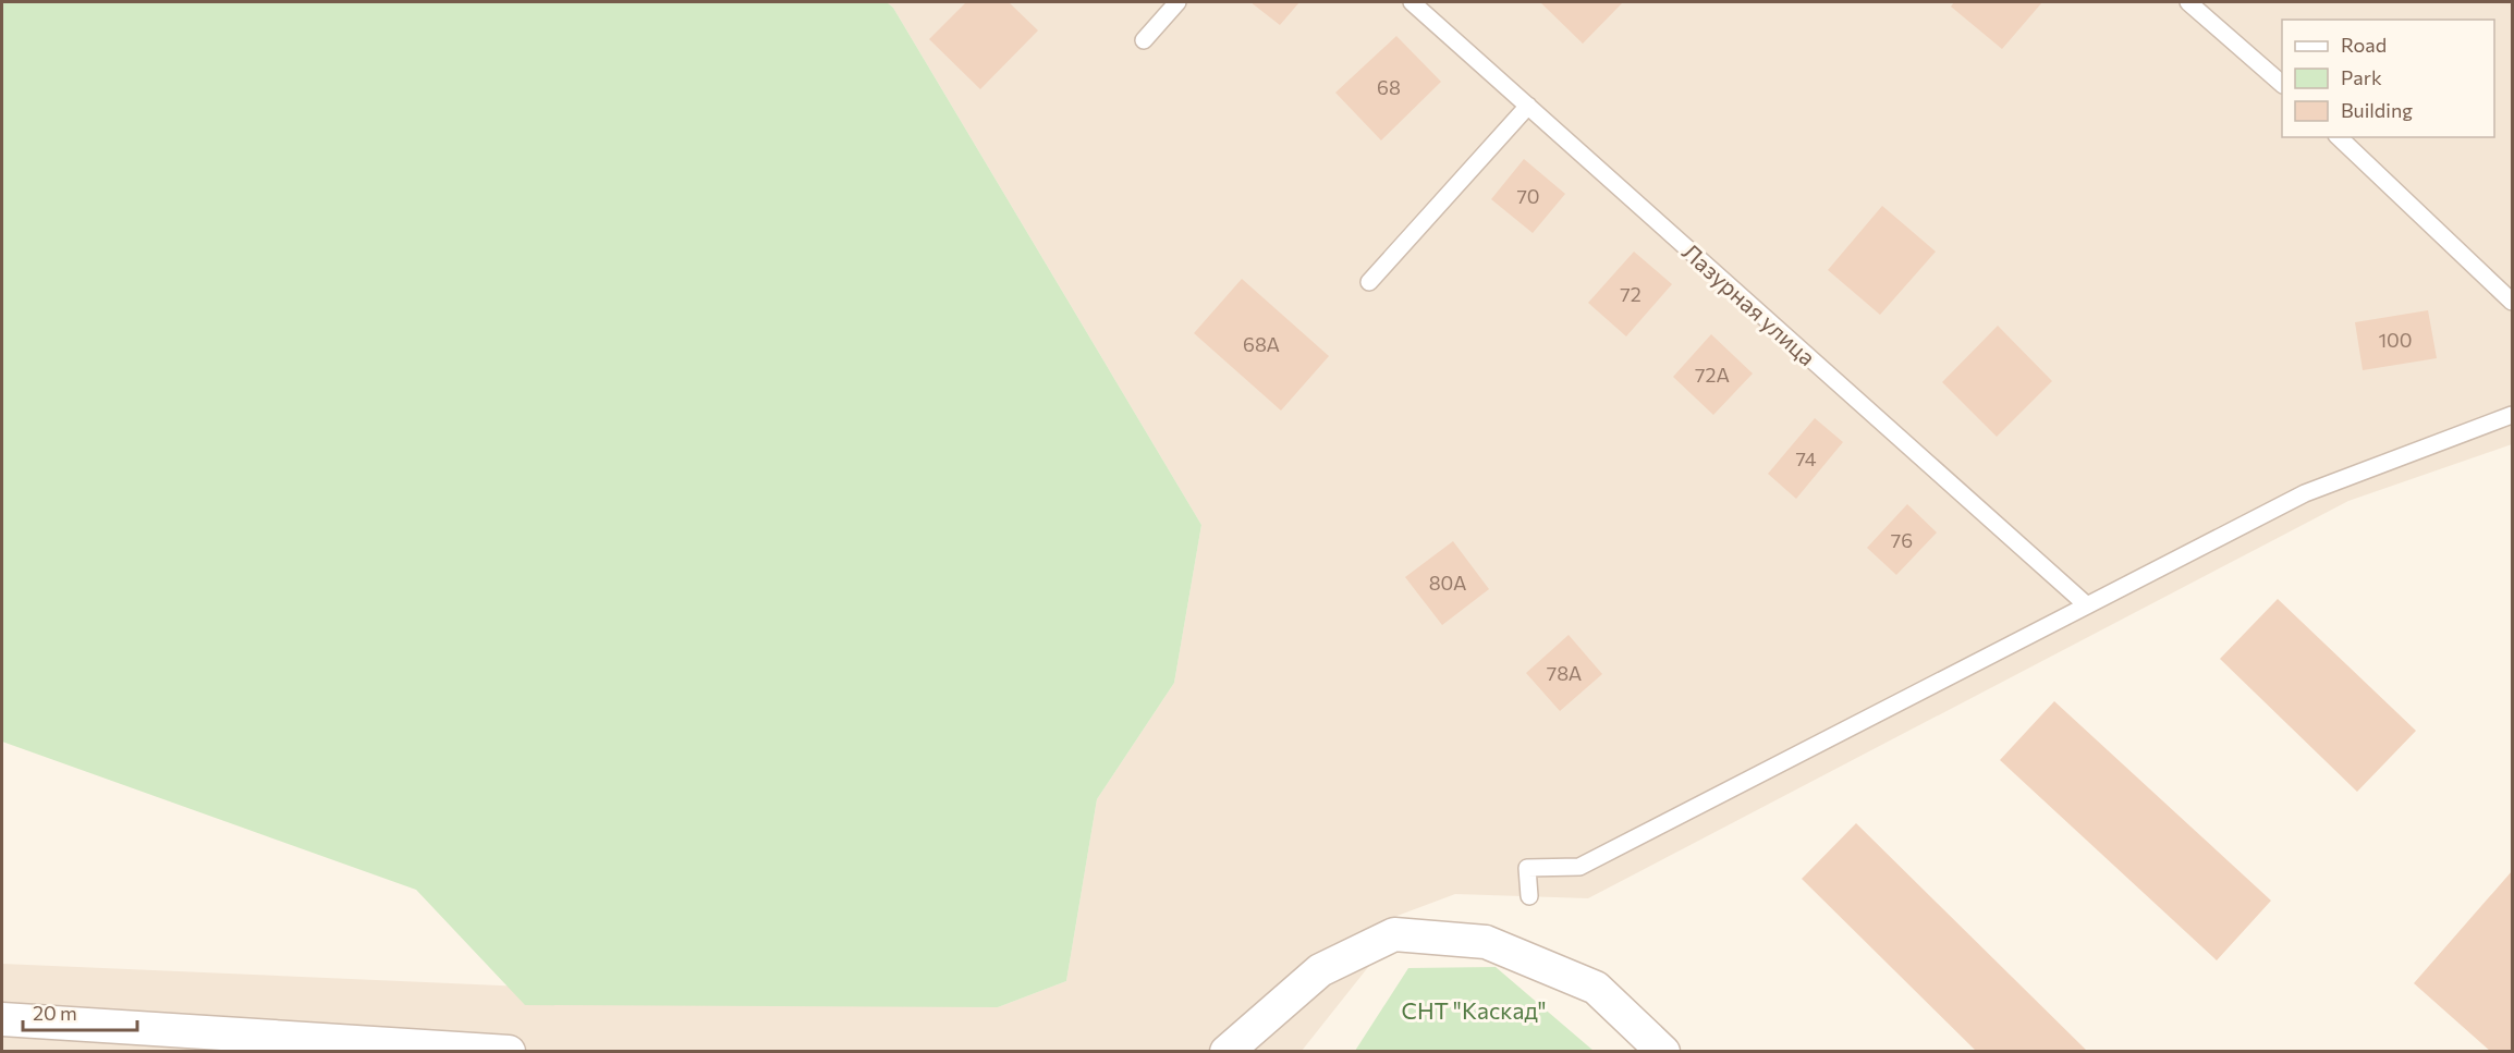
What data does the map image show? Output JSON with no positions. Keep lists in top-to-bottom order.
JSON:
{
  "streets": {
    "lane": ["Лазурная улица"]
  },
  "parks": ["СНТ \"Каскад\""],
  "house_numbers": [
    "68",
    "70",
    "72",
    "100",
    "68А",
    "72А",
    "74",
    "76",
    "80А",
    "78А"
  ],
  "legend": ["Road", "Park", "Building"],
  "scale_bar": "20 m"
}
